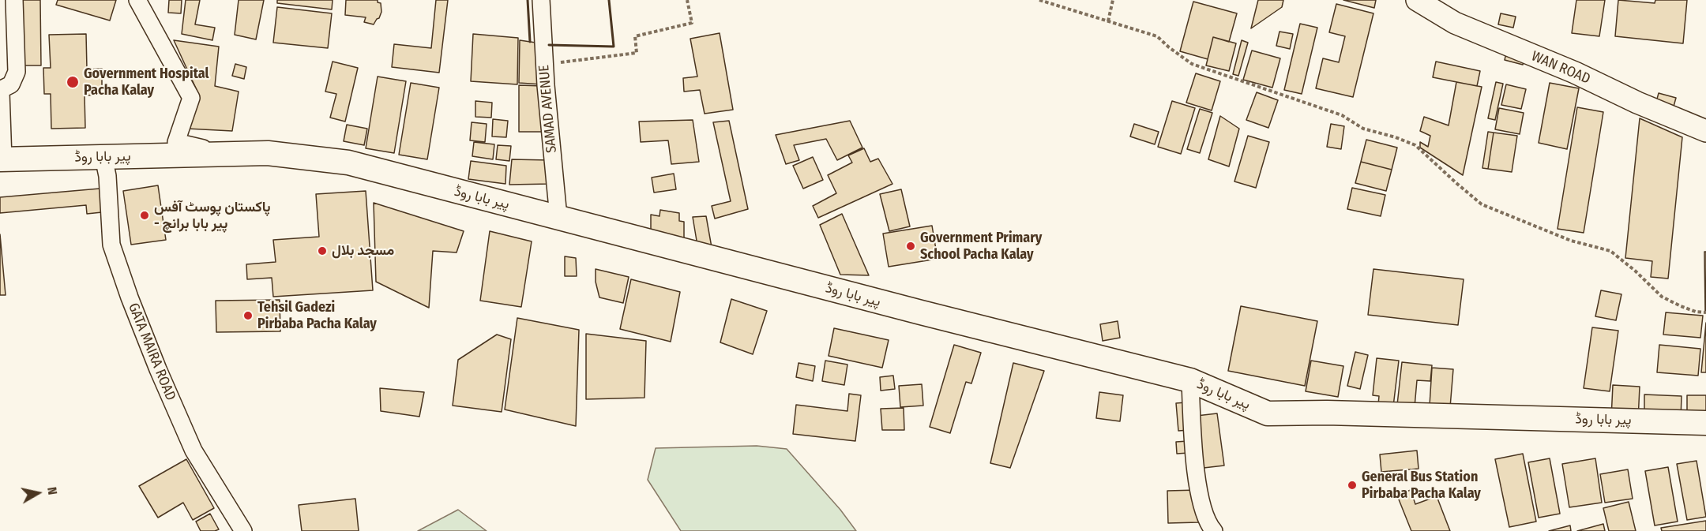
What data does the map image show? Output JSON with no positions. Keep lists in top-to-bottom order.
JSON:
{
  "streets": {
    "main road": ["پیر بابا روڈ"],
    "street": ["WAN ROAD", "SAMAD AVENUE", "GATA MAIRA ROAD"]
  },
  "crossings": [
    ["SAMAD AVENUE", "پیر بابا روڈ"],
    ["پیر بابا روڈ", "GATA MAIRA ROAD"]
  ],
  "places": [
    "Government Hospital Pacha Kalay",
    "پاکستان پوسٹ آفس - پیر بابا برانچ",
    "Government Primary School Pacha Kalay",
    "مسجد بلال",
    "Tehsil Gadezi Pirbaba Pacha Kalay",
    "General Bus Station Pirbaba Pacha Kalay"
  ],
  "north": "right"
}
